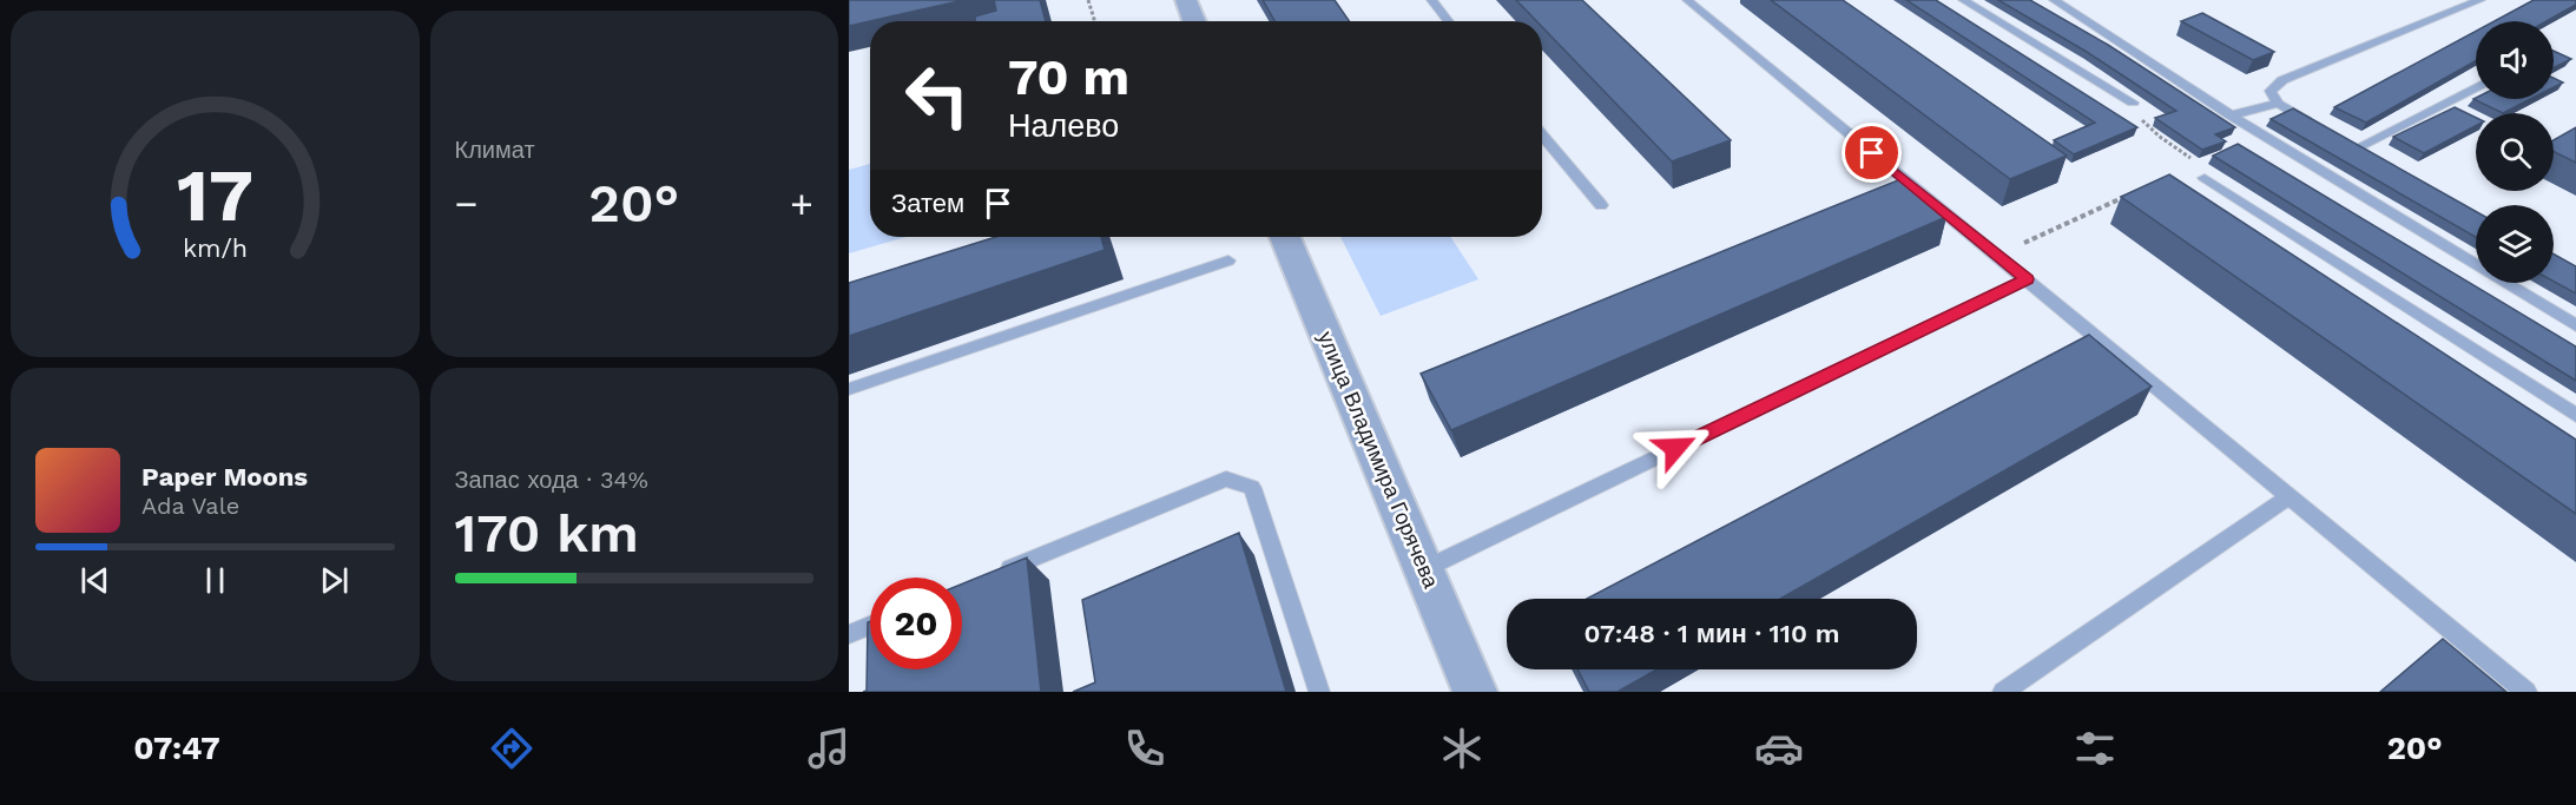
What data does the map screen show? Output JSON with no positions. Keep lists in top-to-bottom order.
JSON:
{
  "streets": {
    "street": ["улица Владимира Горячева"]
  },
  "page": {
    "tile": [
      "Климат",
      ["Запас хода · 34%", "170 km"]
    ],
    "turn": ["70 m", "Налево"],
    "then": "Затем",
    "heat": ["−", "20°", "+"],
    "song": ["Paper Moons", "Ada Vale"],
    "limit": "20",
    "trip": "07:48 · 1 мин · 110 m",
    "tabs": ["07:47", "20°"],
    "gauge": ["17", "km/h"]
  }
}
